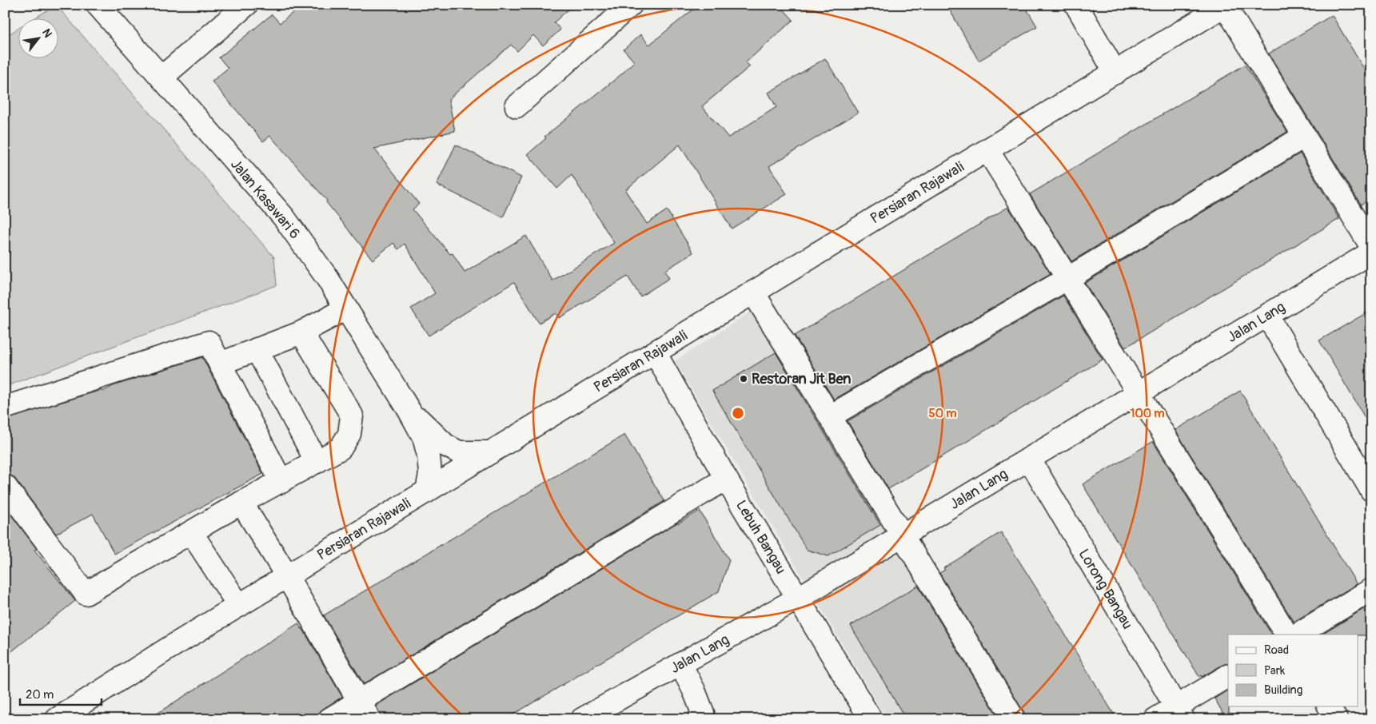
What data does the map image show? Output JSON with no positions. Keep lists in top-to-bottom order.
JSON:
{
  "streets": {
    "street": [
      "Persiaran Rajawali",
      "Jalan Kasawari 6",
      "Jalan Lang",
      "Lebuh Bangau",
      "Lorong Bangau"
    ]
  },
  "crossings": [
    ["Persiaran Rajawali", "Lebuh Bangau"],
    ["Jalan Lang", "Lebuh Bangau"],
    ["Jalan Lang", "Lorong Bangau"]
  ],
  "places": ["Restoran Jit Ben"],
  "legend": ["Road", "Park", "Building"],
  "scale_bar": "20 m",
  "north": "top right",
  "rings": ["50 m", "100 m"]
}
